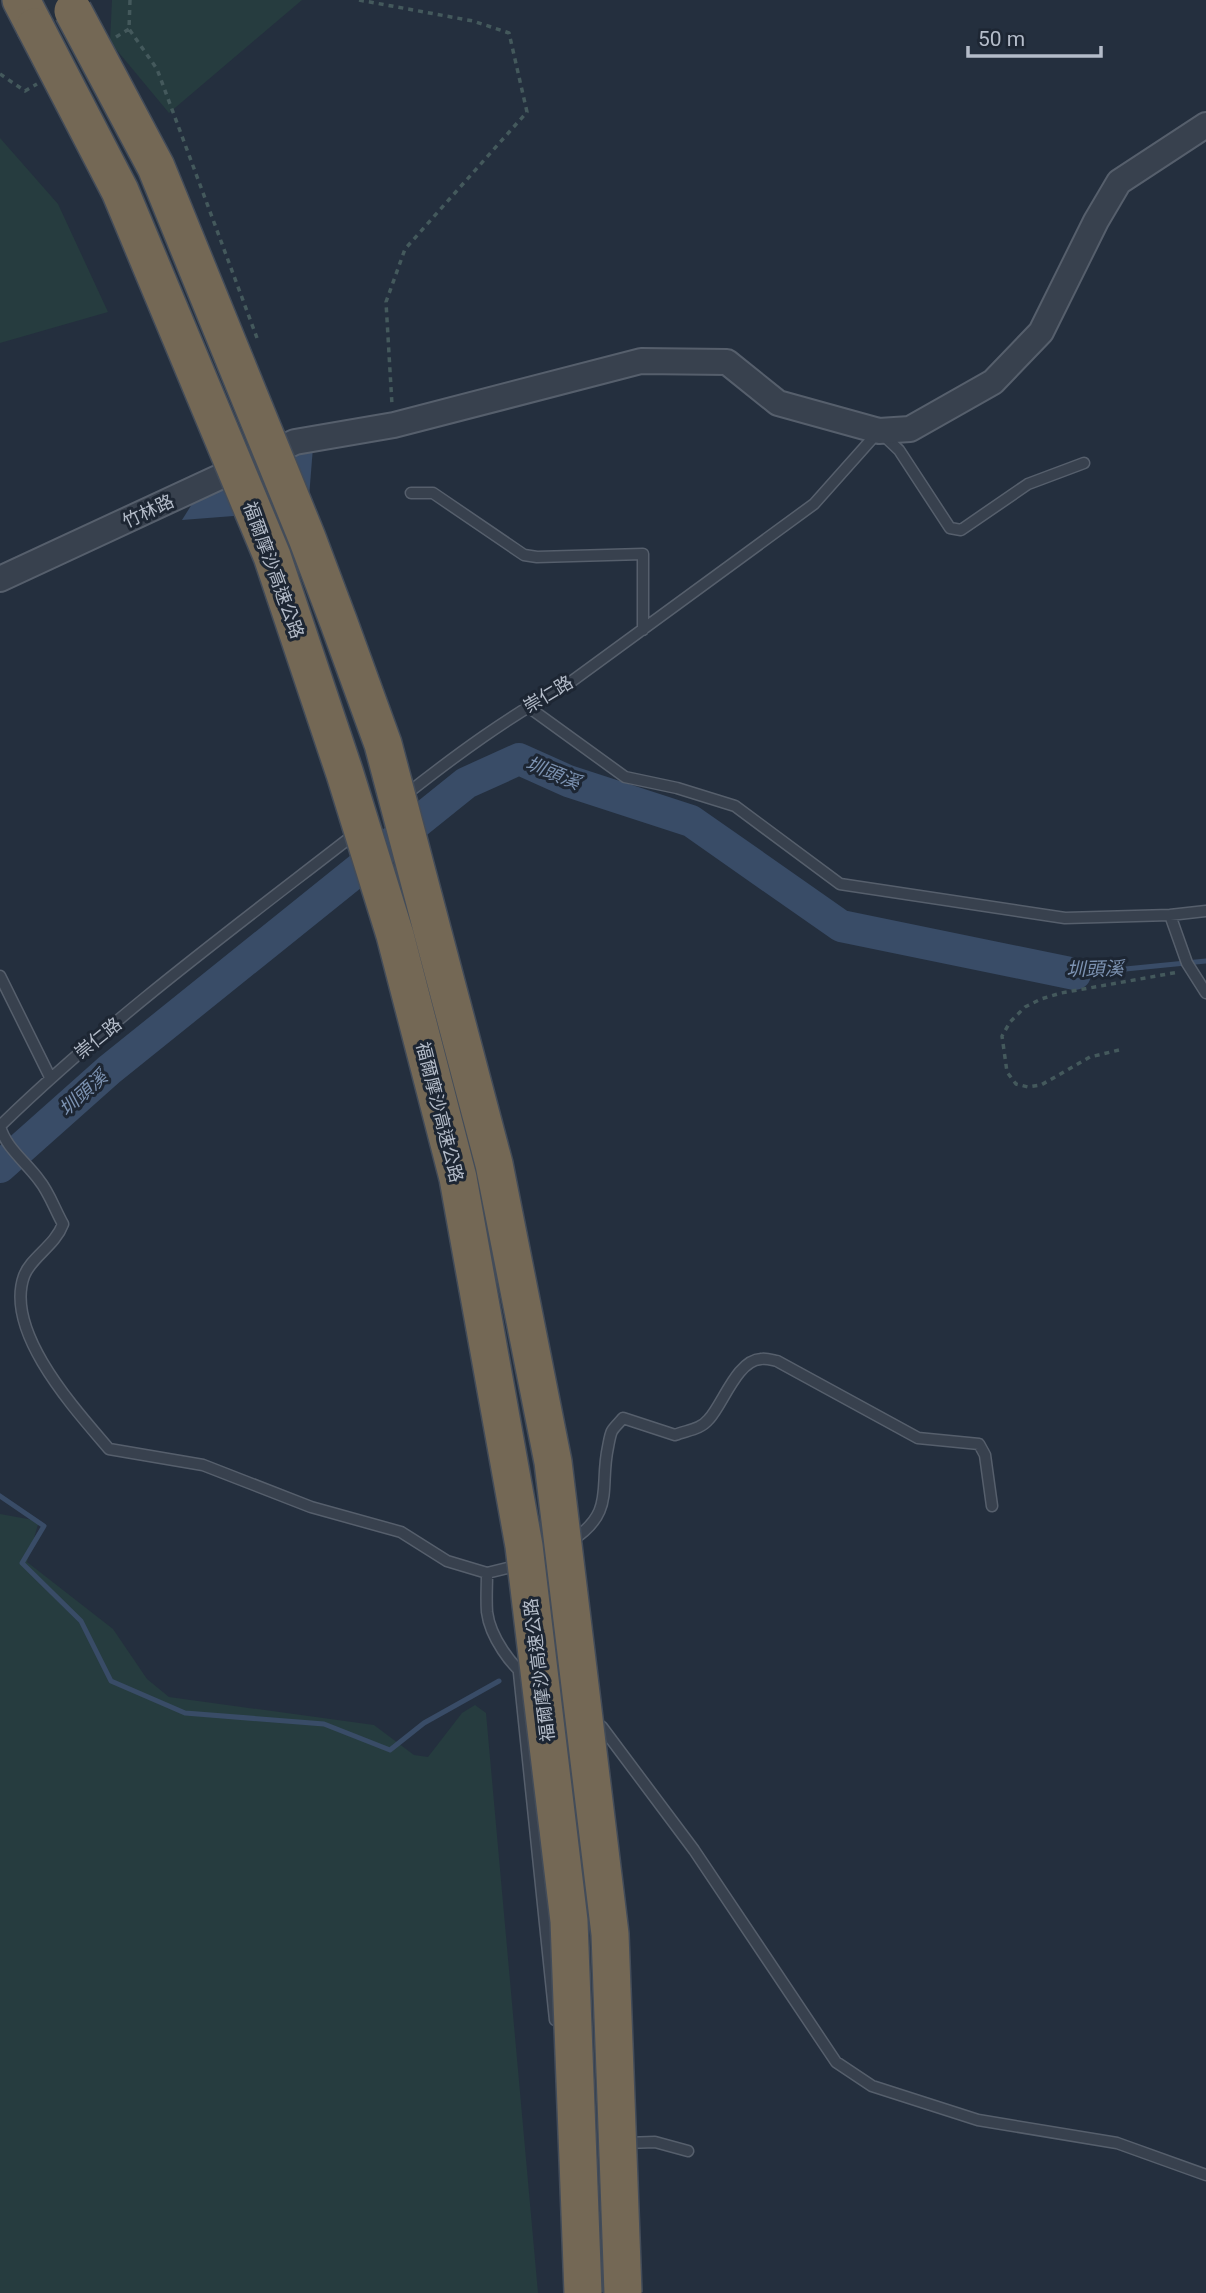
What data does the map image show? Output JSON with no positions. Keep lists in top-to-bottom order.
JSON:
{
  "streets": {
    "highway": ["福爾摩沙高速公路"],
    "street": ["竹林路"],
    "lane": ["崇仁路"]
  },
  "crossings": [
    ["竹林路", "崇仁路"]
  ],
  "water": ["圳頭溪"],
  "scale_bar": "50 m"
}
